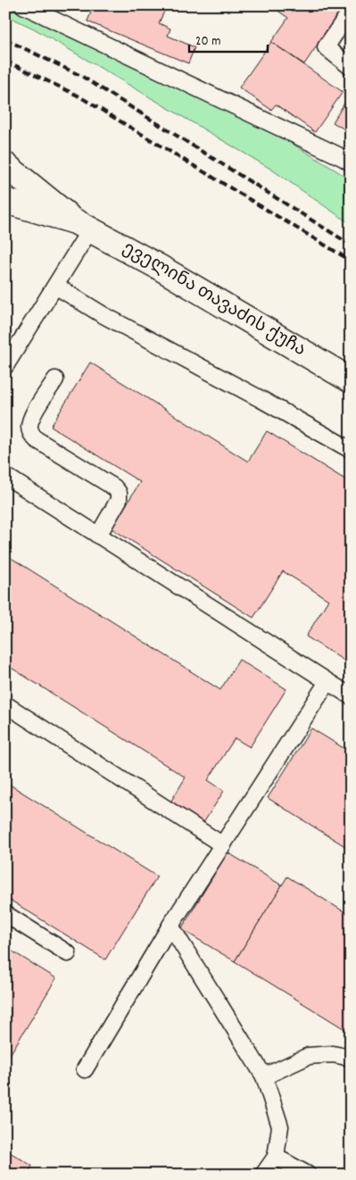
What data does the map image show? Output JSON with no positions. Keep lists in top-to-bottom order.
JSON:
{
  "streets": {
    "main road": ["ეველინა თავაძის ქუჩა"]
  },
  "scale_bar": "20 m"
}
